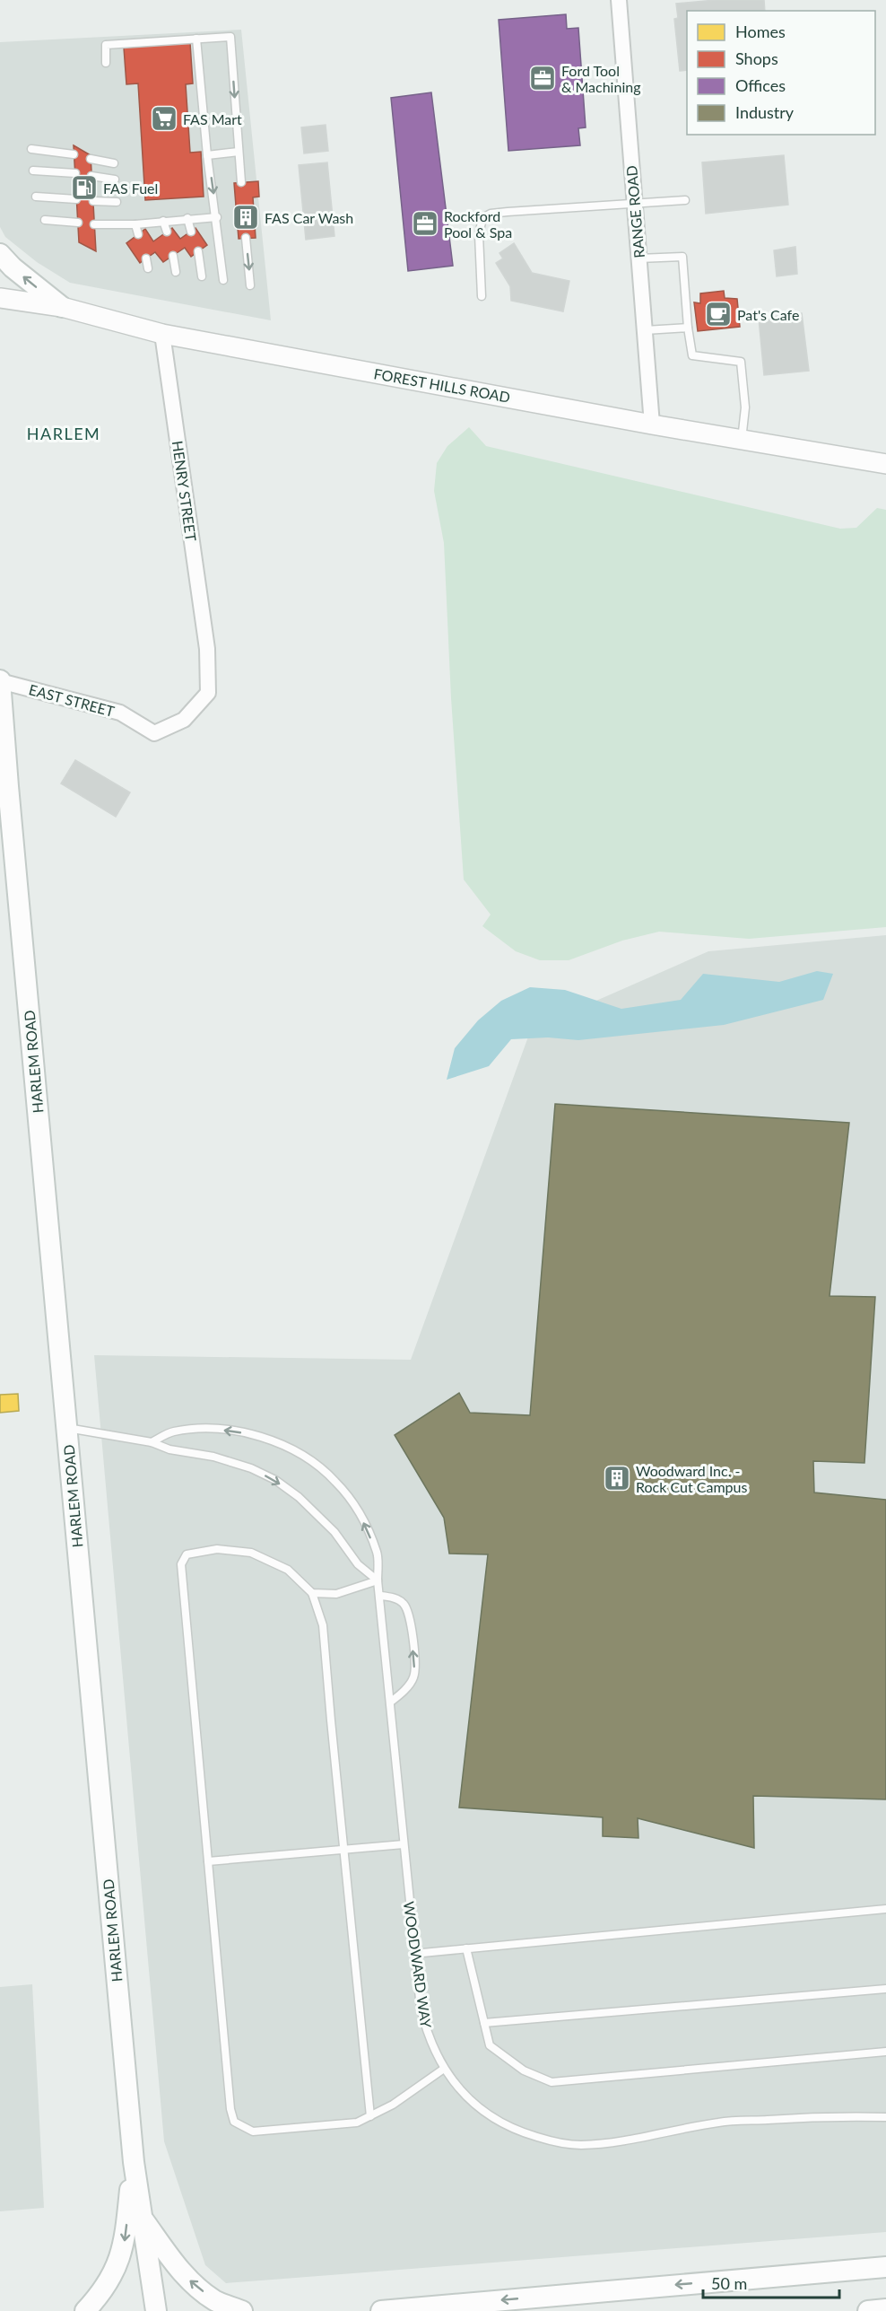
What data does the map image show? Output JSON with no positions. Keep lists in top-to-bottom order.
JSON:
{
  "streets": {
    "main road": ["HARLEM ROAD"],
    "street": [
      "RANGE ROAD",
      "FOREST HILLS ROAD",
      "HENRY STREET",
      "EAST STREET"
    ],
    "lane": ["WOODWARD WAY"]
  },
  "crossings": [
    ["RANGE ROAD", "FOREST HILLS ROAD"],
    ["FOREST HILLS ROAD", "HENRY STREET"],
    ["HENRY STREET", "EAST STREET"],
    ["EAST STREET", "HARLEM ROAD"]
  ],
  "districts": ["HARLEM"],
  "places": {
    "office": ["Ford Tool & Machining", "Rockford Pool & Spa"],
    "supermarket": ["FAS Mart"],
    "fuel station": ["FAS Fuel"],
    "building": ["FAS Car Wash", "Woodward Inc. - Rock Cut Campus"],
    "cafe": ["Pat's Cafe"]
  },
  "legend": [
    "Homes",
    "Shops",
    "Offices",
    "Industry"
  ],
  "scale_bar": "50 m"
}
